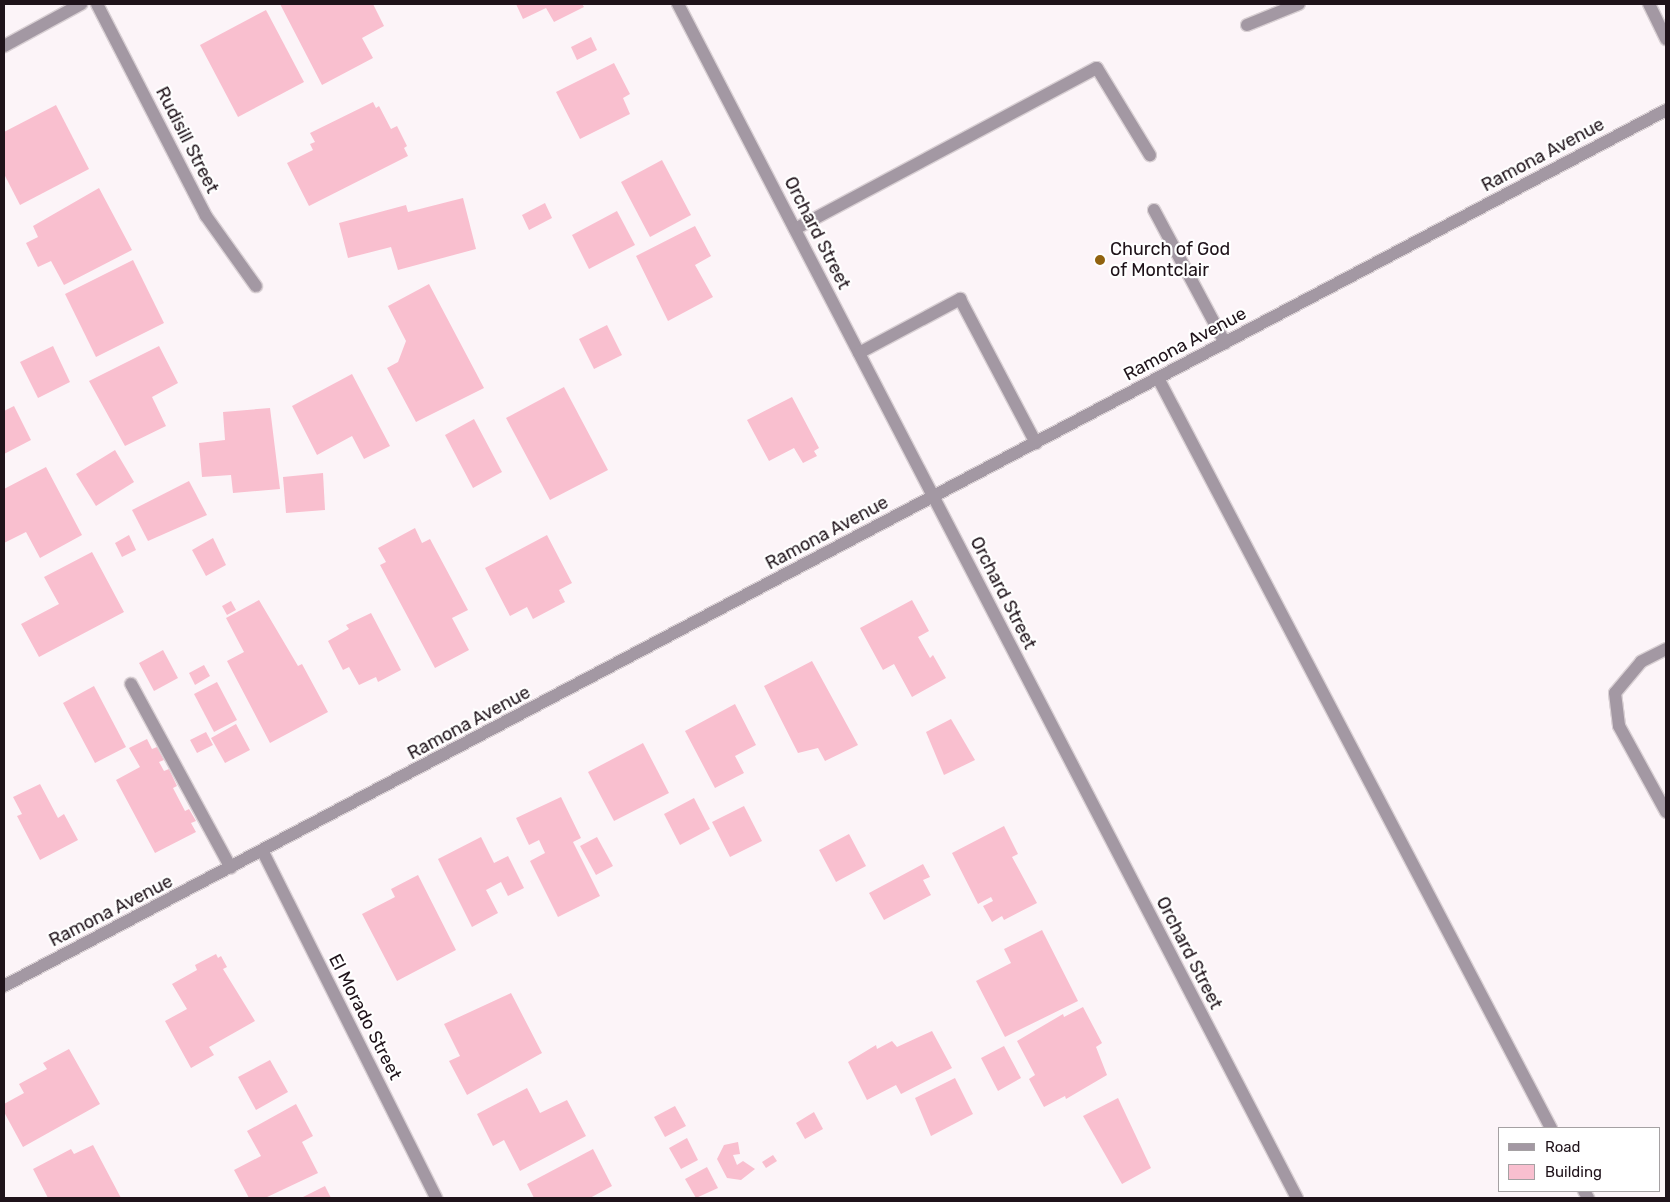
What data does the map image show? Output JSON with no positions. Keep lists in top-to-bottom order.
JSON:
{
  "streets": {
    "street": [
      "Rudisill Street",
      "Ramona Avenue",
      "Orchard Street",
      "El Morado Street"
    ]
  },
  "crossings": [
    ["Ramona Avenue", "Orchard Street"],
    ["Ramona Avenue", "El Morado Street"]
  ],
  "places": ["Church of God of Montclair"],
  "legend": ["Road", "Building"]
}
